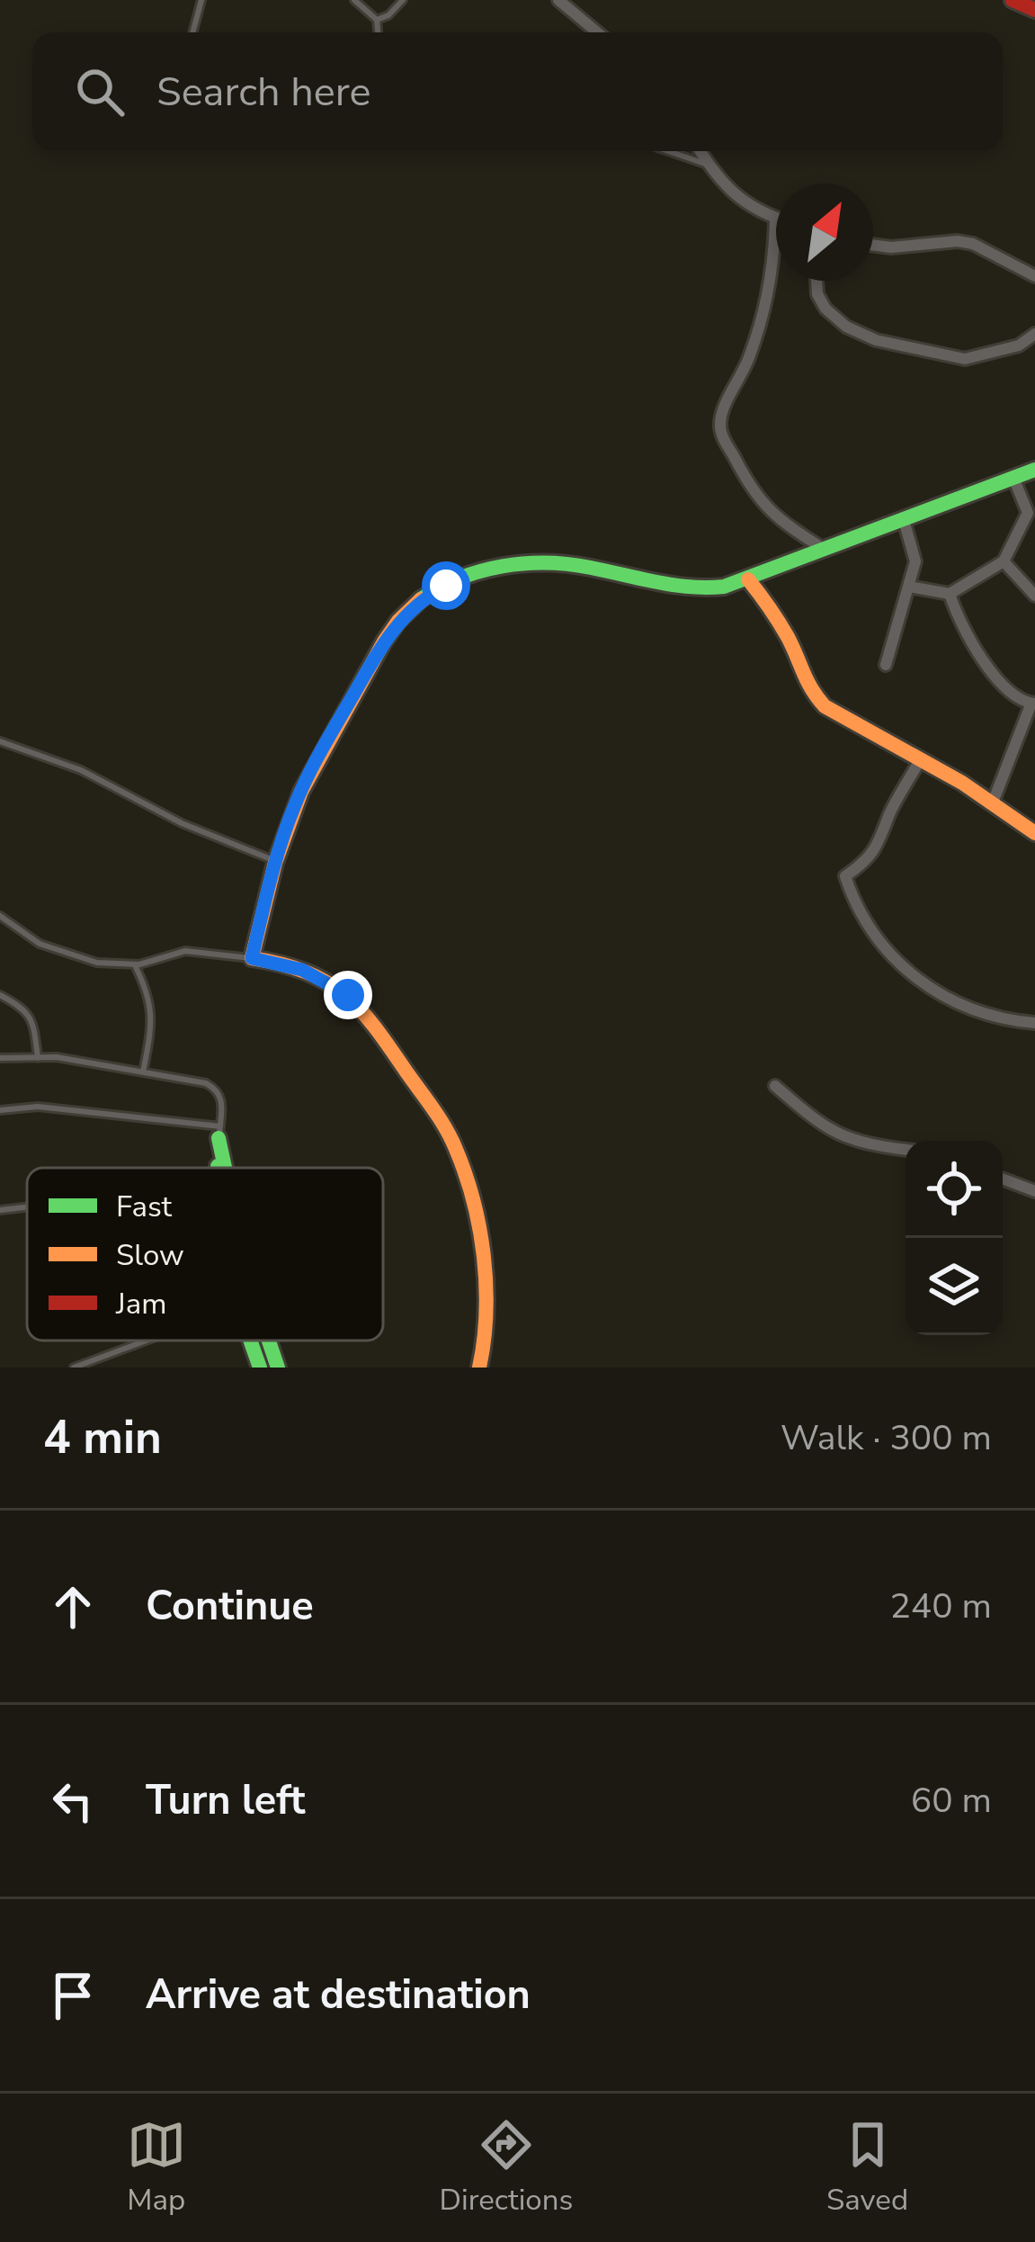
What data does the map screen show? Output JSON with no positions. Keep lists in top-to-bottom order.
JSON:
{
  "legend": ["Fast", "Slow", "Jam"],
  "north": "top right",
  "page": {
    "search": "Search here",
    "heading": ["4 min", "Walk · 300 m"],
    "list": [
      ["Continue", "240 m"],
      ["Turn left", "60 m"],
      "Arrive at destination"
    ],
    "nav": ["Map", "Directions", "Saved"]
  }
}
